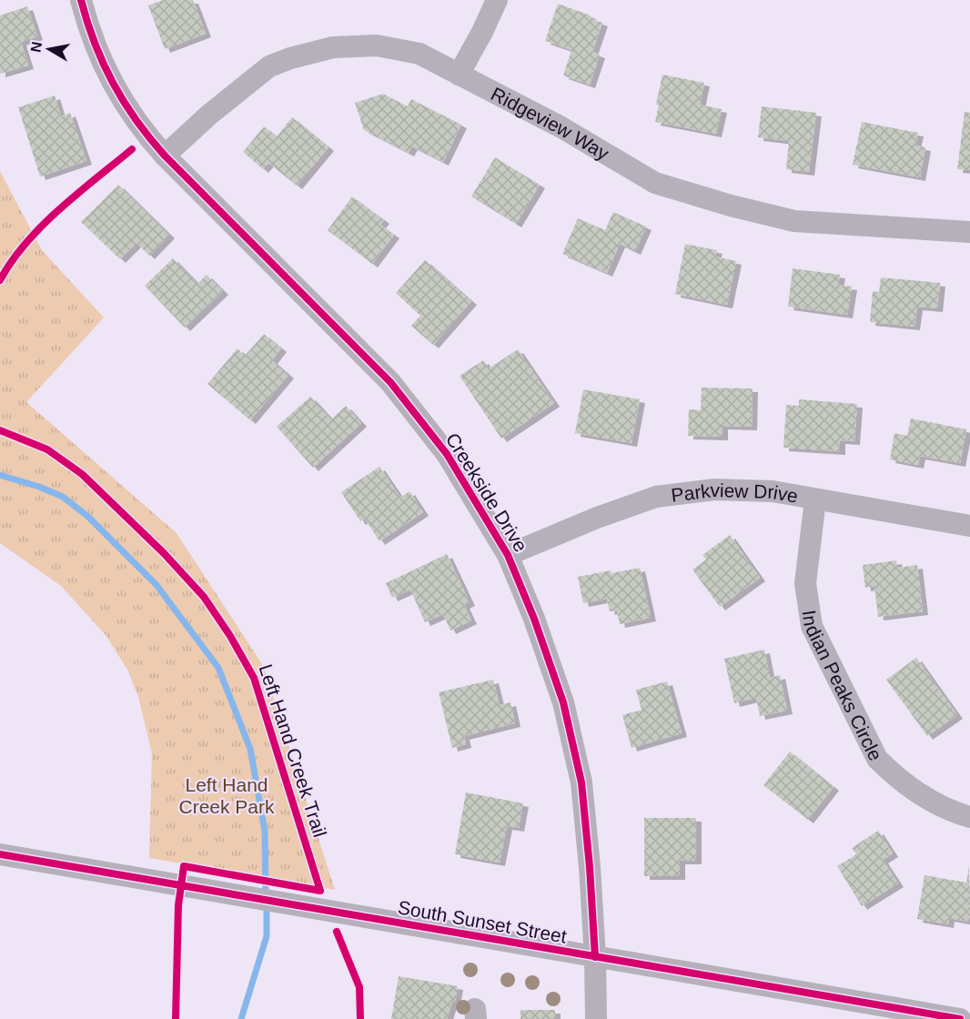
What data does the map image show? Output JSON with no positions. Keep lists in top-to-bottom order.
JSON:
{
  "streets": {
    "street": [
      "Ridgeview Way",
      "Creekside Drive",
      "Parkview Drive",
      "Indian Peaks Circle",
      "South Sunset Street"
    ],
    "cycle path": ["Left Hand Creek Trail"]
  },
  "crossings": [
    ["Ridgeview Way", "Creekside Drive"],
    ["Creekside Drive", "Parkview Drive"],
    ["Creekside Drive", "South Sunset Street"],
    ["Parkview Drive", "Indian Peaks Circle"]
  ],
  "parks": ["Left Hand Creek Park"],
  "north": "left"
}
